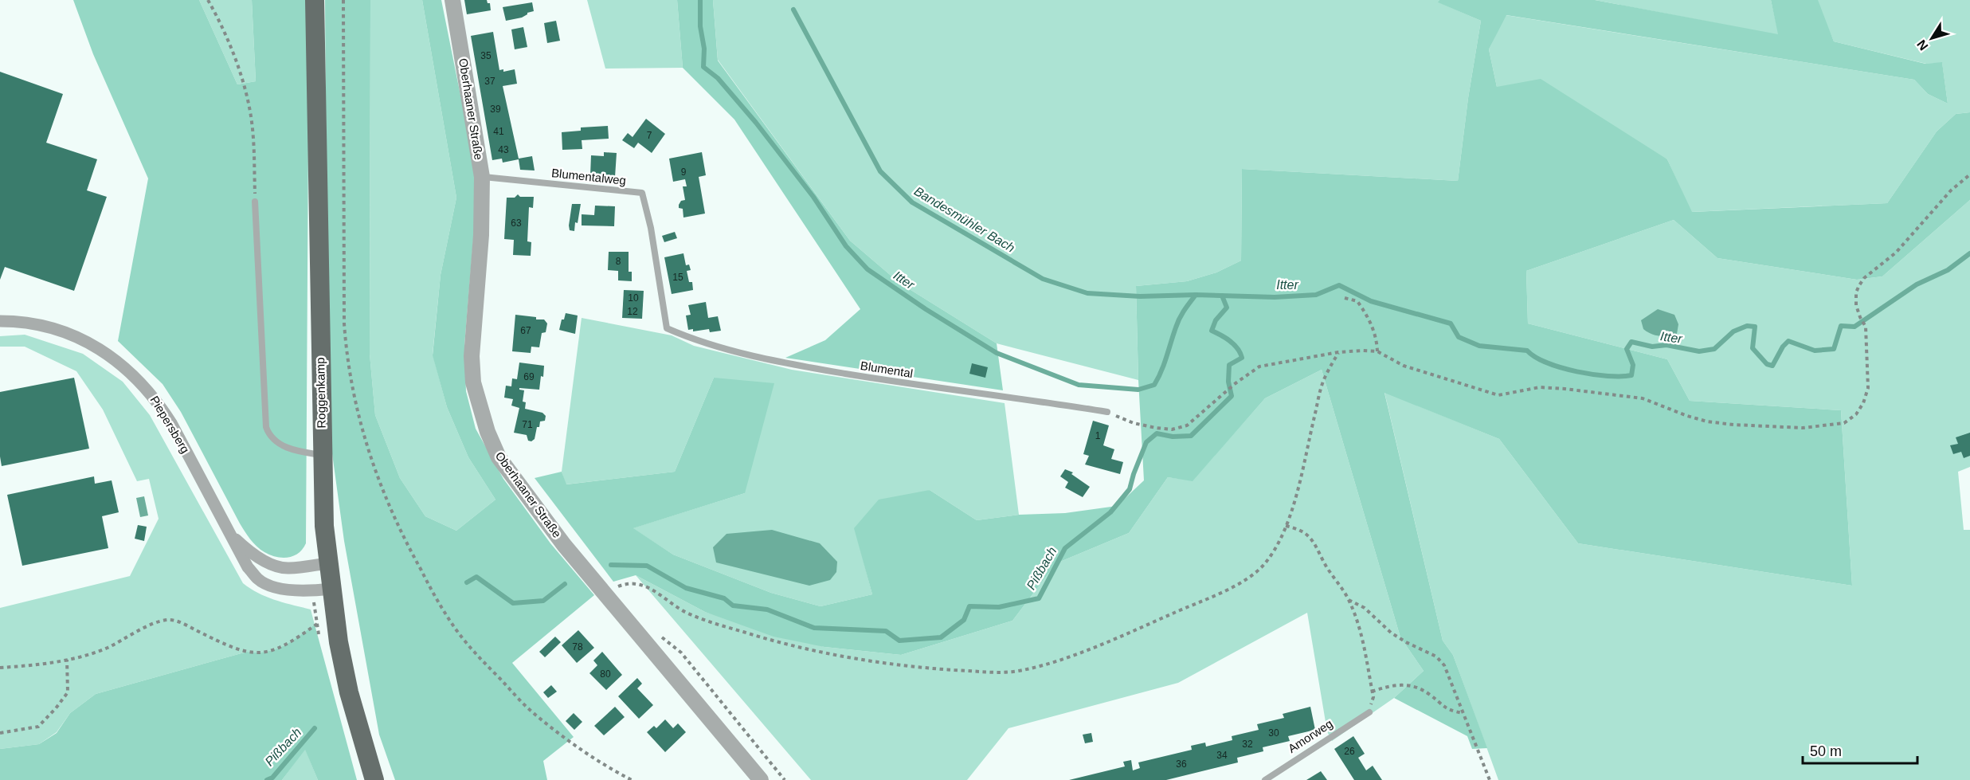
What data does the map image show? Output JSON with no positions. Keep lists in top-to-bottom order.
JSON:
{
  "streets": {
    "main road": ["Roggenkamp"],
    "street": ["Oberhaaner Straße", "Piepersberg"],
    "lane": ["Blumentalweg", "Blumental", "Amorweg"]
  },
  "crossings": [
    ["Oberhaaner Straße", "Blumentalweg"],
    ["Blumentalweg", "Blumental"],
    ["Roggenkamp", "Piepersberg"]
  ],
  "water": ["Bandesmühler Bach", "Itter", "Pißbach"],
  "house_numbers": [
    "35",
    "37",
    "39",
    "41",
    "7",
    "43",
    "9",
    "63",
    "8",
    "15",
    "10",
    "12",
    "67",
    "69",
    "71",
    "1",
    "78",
    "80",
    "30",
    "32",
    "26",
    "34",
    "36"
  ],
  "scale_bar": "50 m",
  "north": "bottom left"
}
